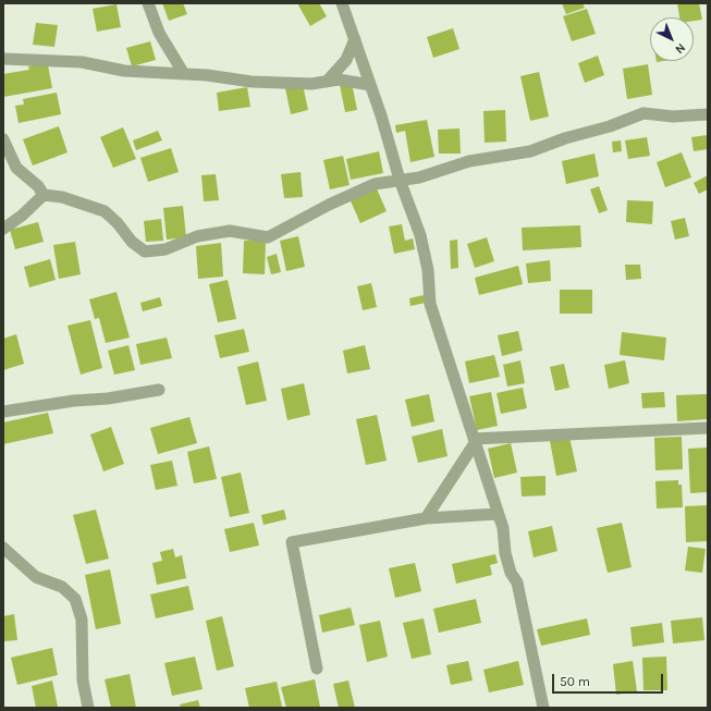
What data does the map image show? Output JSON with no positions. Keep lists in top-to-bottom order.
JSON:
{
  "scale_bar": "50 m",
  "north": "bottom right"
}
